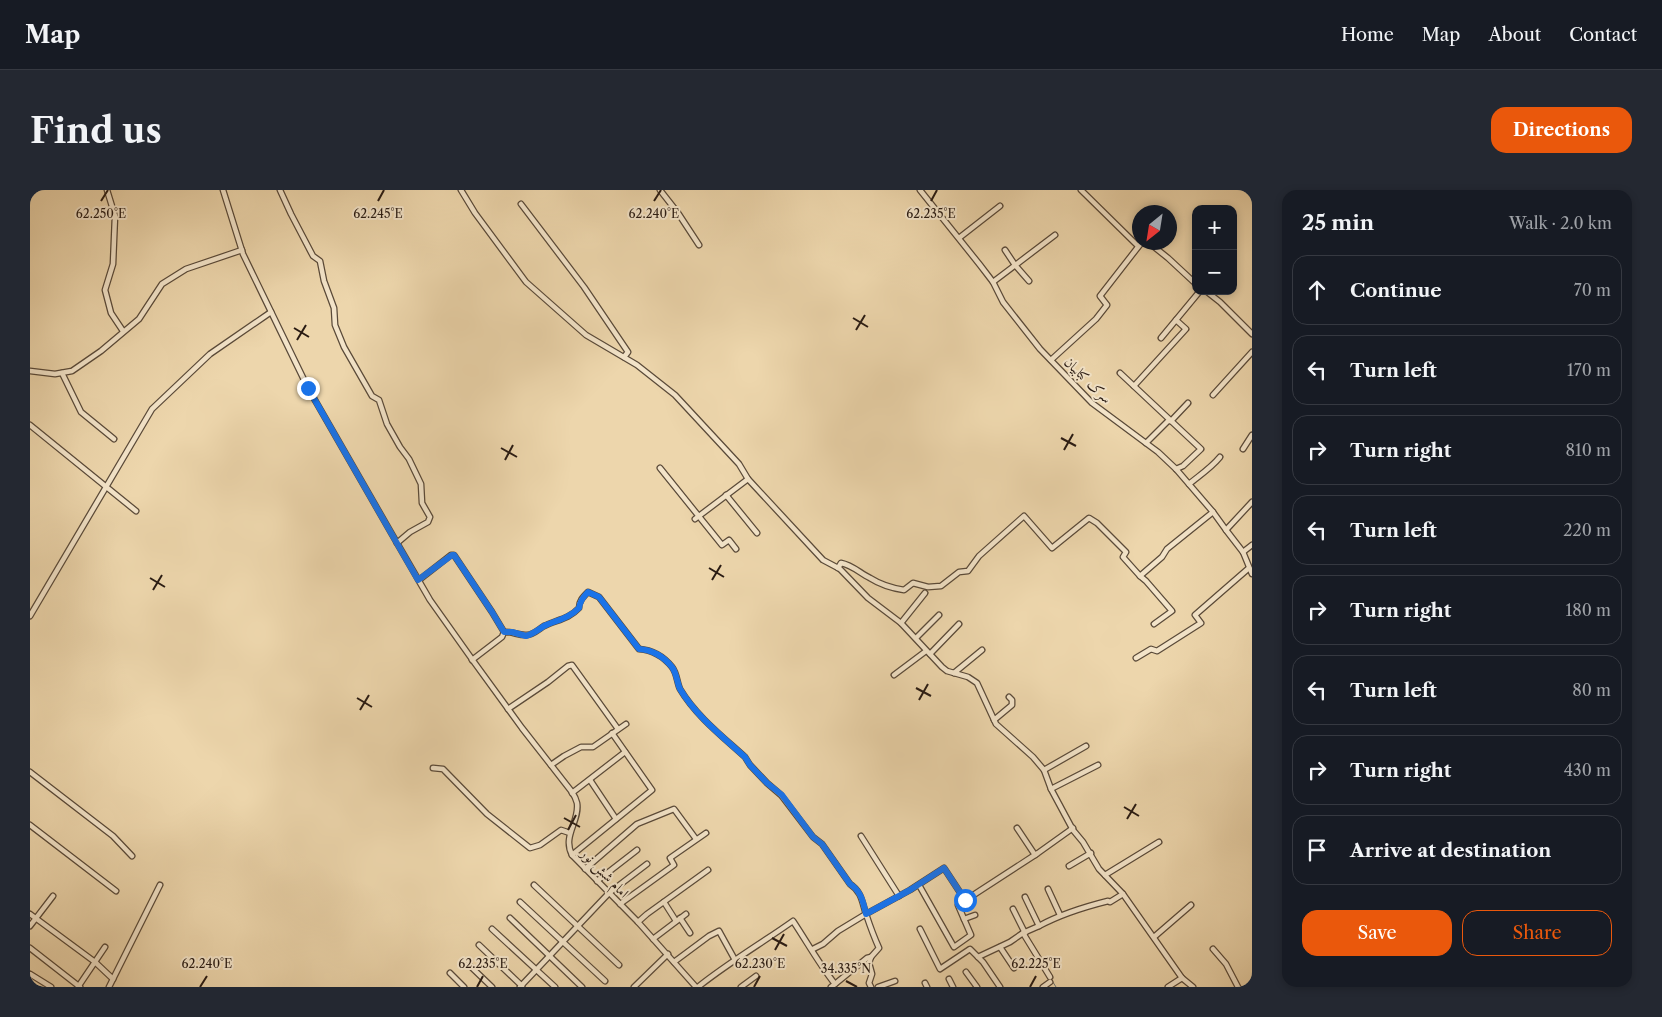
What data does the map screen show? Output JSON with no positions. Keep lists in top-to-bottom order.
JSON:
{
  "streets": {
    "street": ["سرک کبابیان", "امام شش نور"]
  },
  "north": "bottom left",
  "page": {
    "header": "Map",
    "nav": [
      "Home",
      "Map",
      "About",
      "Contact"
    ],
    "buttons": [
      "Directions",
      ["Save", "Share"]
    ],
    "title": "Find us",
    "heading": ["25 min", "Walk · 2.0 km"],
    "map_buttons": ["+", "−"],
    "list": [
      ["Continue", "70 m"],
      ["Turn left", "170 m"],
      ["Turn right", "810 m"],
      ["Turn left", "220 m"],
      ["Turn right", "180 m"],
      ["Turn left", "80 m"],
      ["Turn right", "430 m"],
      "Arrive at destination"
    ]
  },
  "coordinates": [
    "62.245°E",
    "62.240°E",
    "62.235°E",
    "62.250°E",
    "62.230°E",
    "62.225°E",
    "34.335°N"
  ]
}
